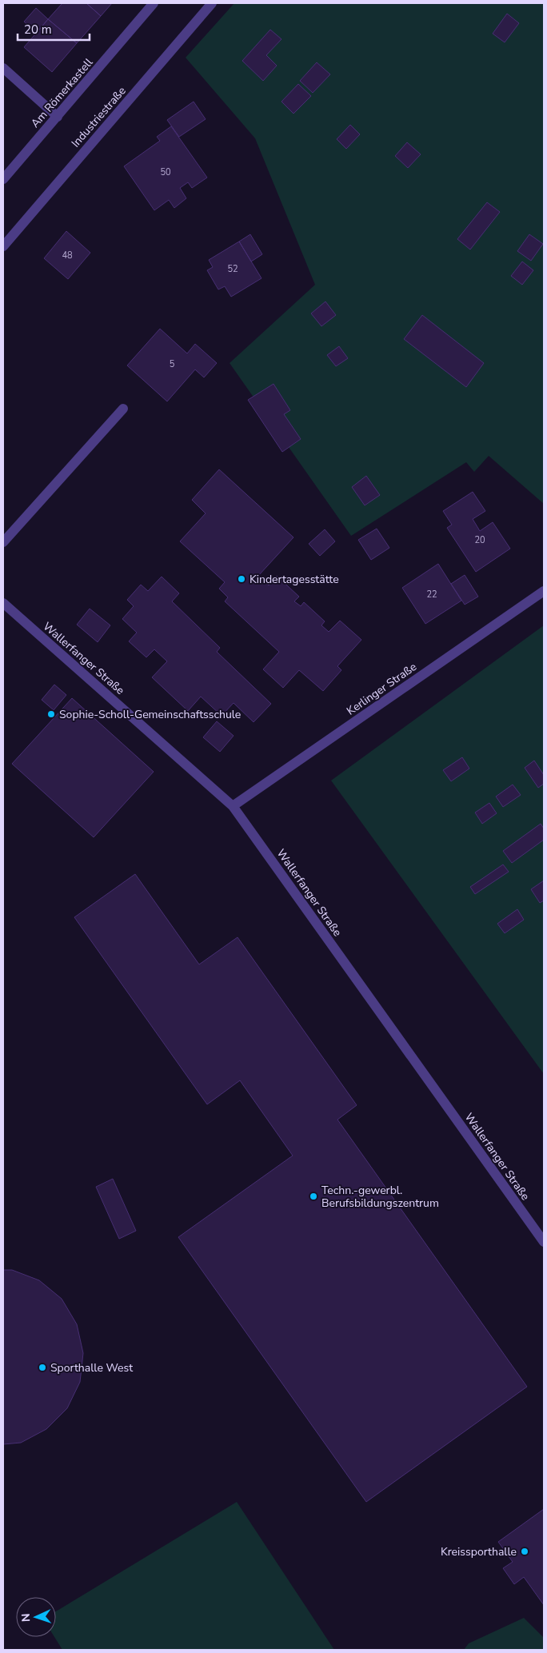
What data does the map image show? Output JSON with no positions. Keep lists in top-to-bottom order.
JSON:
{
  "streets": {
    "street": [
      "Am Römerkastell",
      "Industriestraße",
      "Wallerfanger Straße",
      "Kerlinger Straße"
    ]
  },
  "crossings": [
    ["Wallerfanger Straße", "Kerlinger Straße"]
  ],
  "places": [
    "Kindertagesstätte",
    "Sophie-Scholl-Gemeinschaftsschule",
    "Techn.-gewerbl. Berufsbildungszentrum",
    "Sporthalle West",
    "Kreissporthalle"
  ],
  "house_numbers": [
    "50",
    "48",
    "52",
    "5",
    "20",
    "22"
  ],
  "scale_bar": "20 m",
  "north": "left"
}
